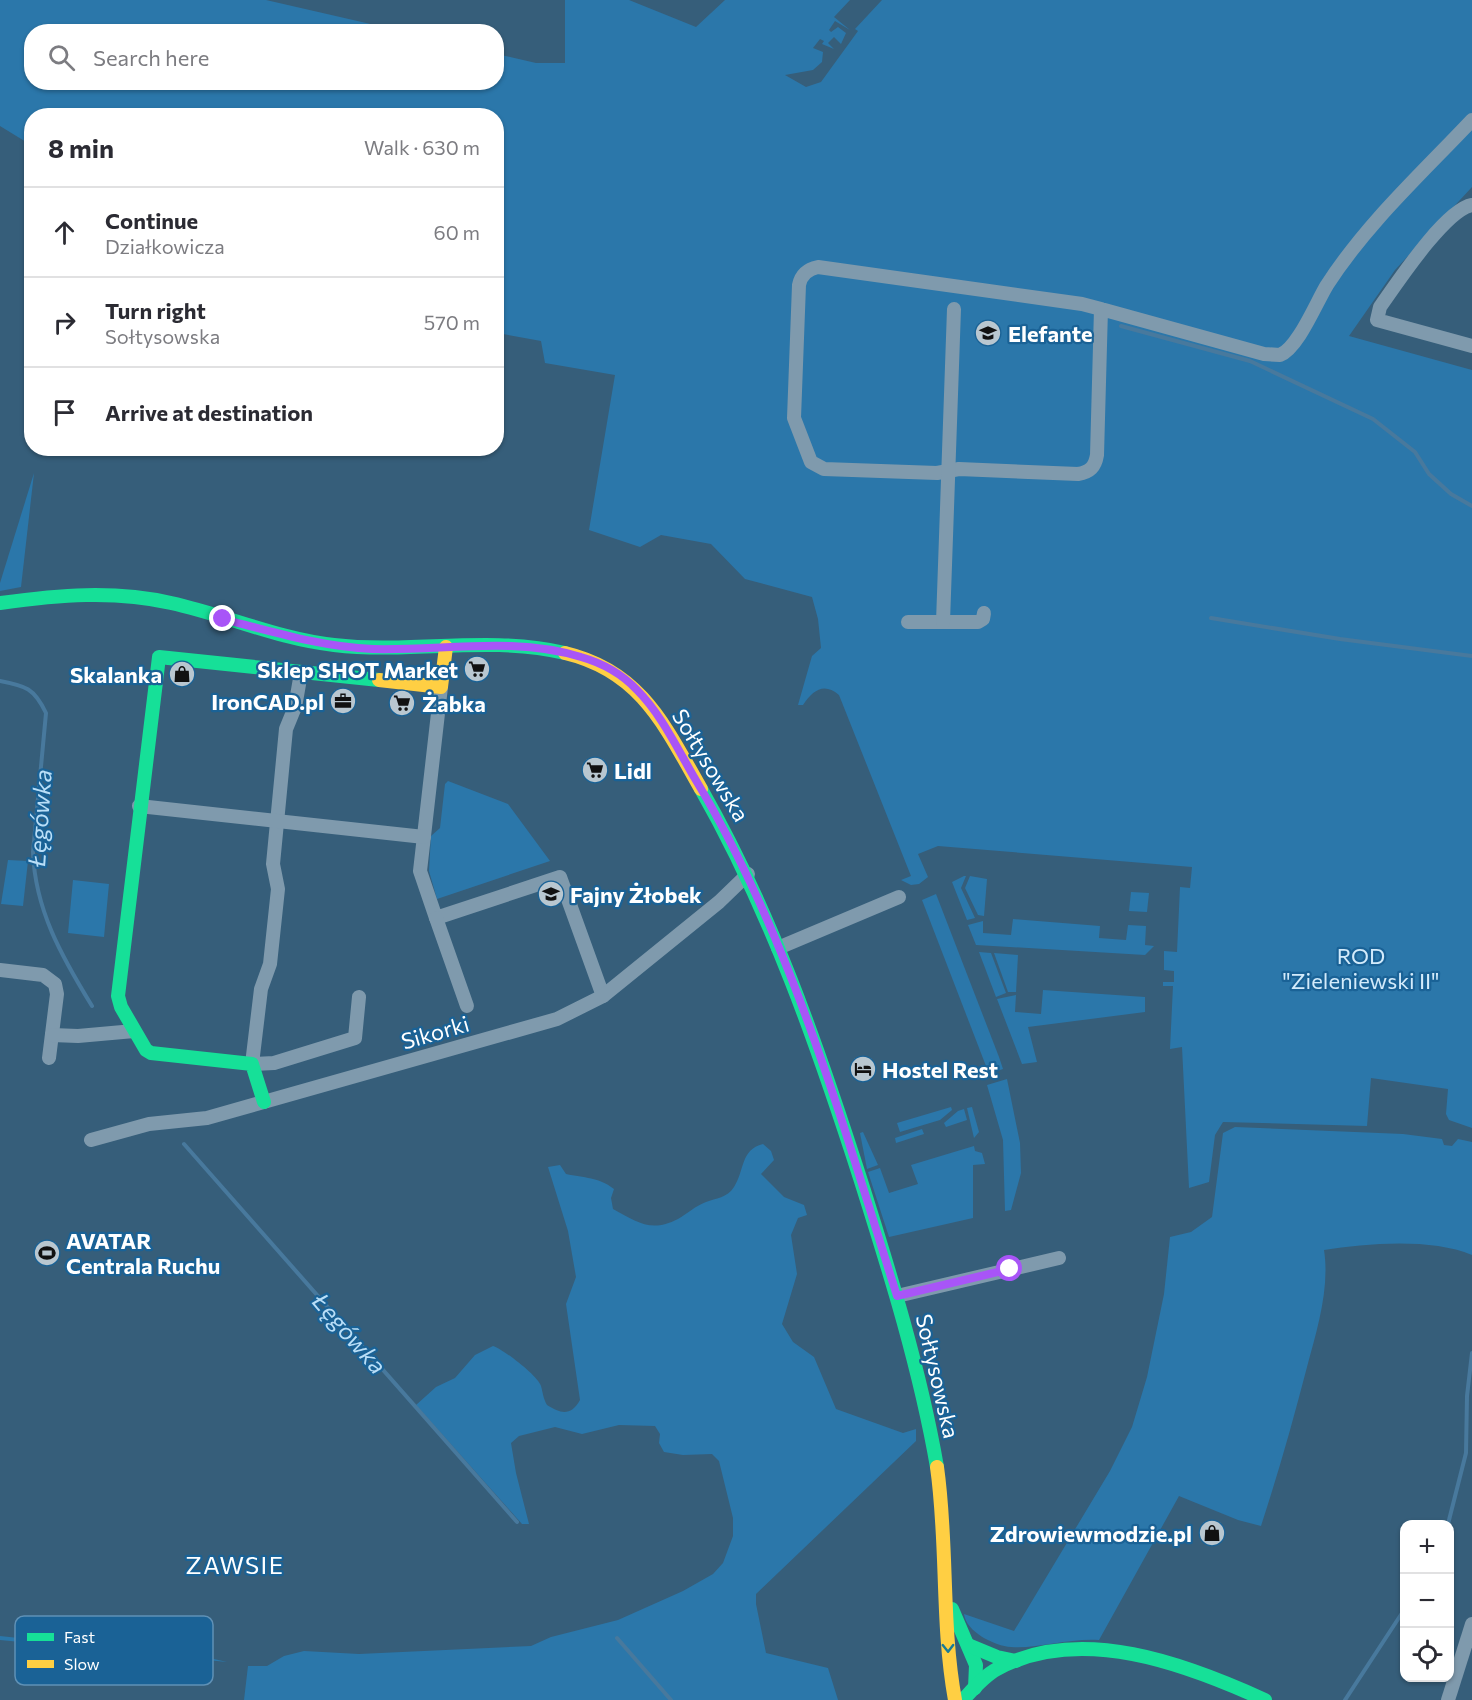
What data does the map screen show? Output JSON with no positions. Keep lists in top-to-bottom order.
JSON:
{
  "streets": {
    "street": ["Sołtysowska", "Sikorki"]
  },
  "crossings": [
    ["Sołtysowska", "Sikorki"]
  ],
  "districts": ["ZAWSIE"],
  "water": ["Łęgówka"],
  "parks": ["ROD \"Zieleniewski II\""],
  "places": {
    "school or university": ["Elefante", "Fajny Żłobek"],
    "supermarket": ["Sklep SHOT Market", "Żabka", "Lidl"],
    "shop": ["Skalanka", "Zdrowiewmodzie.pl"],
    "office": ["IronCAD.pl"],
    "hotel": ["Hostel Rest"],
    "sports": ["AVATAR Centrala Ruchu"]
  },
  "legend": ["Fast", "Slow"],
  "page": {
    "search": "Search here",
    "heading": ["8 min", "Walk · 630 m"],
    "list": [
      ["Continue", "Działkowicza", "60 m"],
      ["Turn right", "Sołtysowska", "570 m"],
      "Arrive at destination"
    ],
    "map_buttons": ["+", "−"]
  }
}
